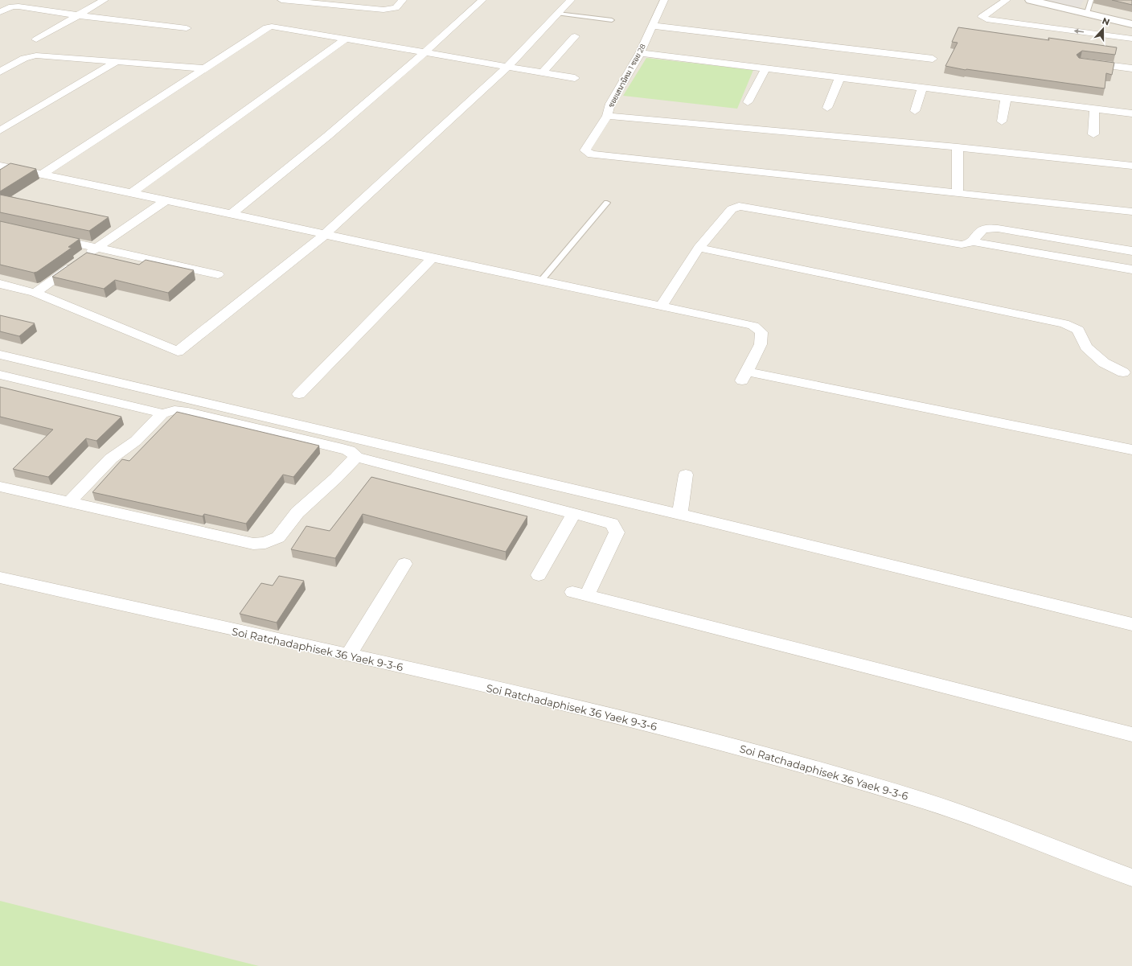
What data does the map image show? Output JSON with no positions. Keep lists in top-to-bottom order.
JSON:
{
  "streets": {
    "street": ["ซอยเสนานิคม 1 ซอย 28", "Soi Ratchadaphisek 36 Yaek 9-3-6"]
  },
  "north": "top"
}
